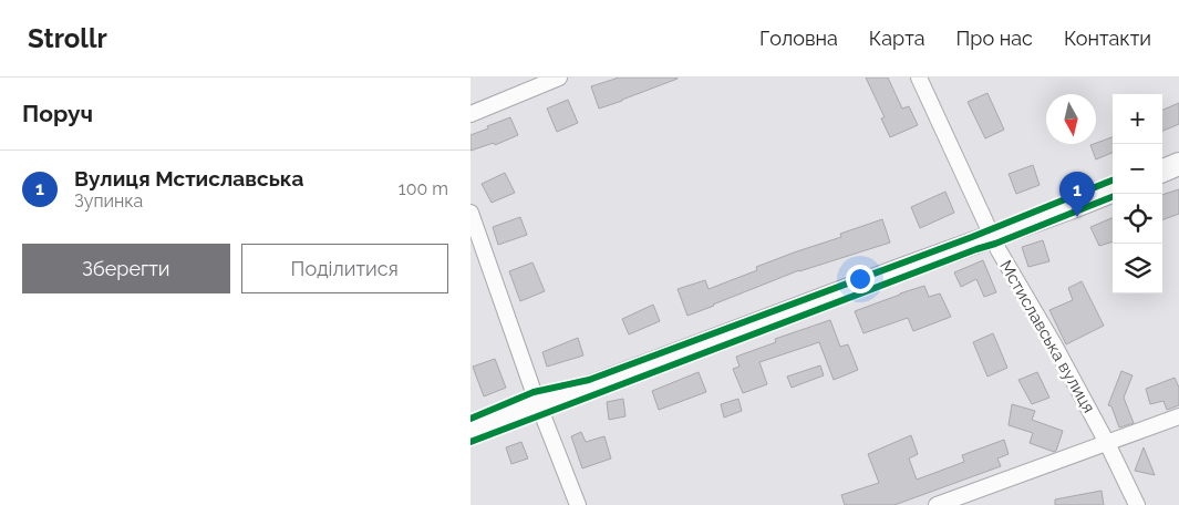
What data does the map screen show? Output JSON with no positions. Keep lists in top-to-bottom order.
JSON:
{
  "streets": {
    "street": ["Мстиславська вулиця"]
  },
  "north": "bottom",
  "page": {
    "header": "Strollr",
    "nav": [
      "Головна",
      "Карта",
      "Про нас",
      "Контакти"
    ],
    "heading": "Поруч",
    "map_buttons": ["+", "−"],
    "list": [
      {
        "mark": "1",
        "name": "Вулиця Мстиславська",
        "note": "Зупинка",
        "value": "100 m"
      }
    ],
    "pins": "1",
    "buttons": ["Зберегти", "Поділитися"]
  }
}
